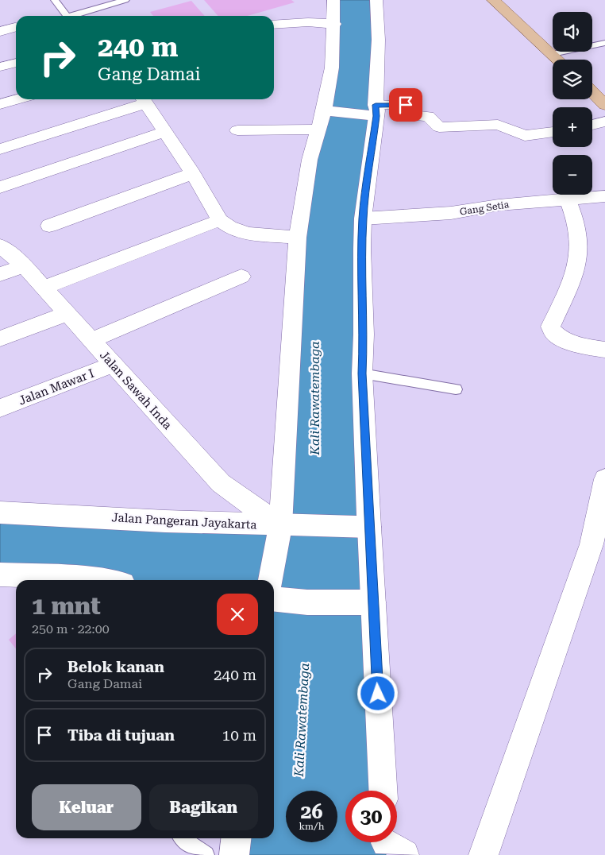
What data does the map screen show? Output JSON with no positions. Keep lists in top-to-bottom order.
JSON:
{
  "streets": {
    "street": [
      "Gang Setia",
      "Jalan Mawar I",
      "Jalan Sawah Inda",
      "Jalan Pangeran Jayakarta"
    ]
  },
  "crossings": [
    ["Jalan Mawar I", "Jalan Sawah Inda"],
    ["Jalan Sawah Inda", "Jalan Pangeran Jayakarta"]
  ],
  "water": ["Kali Rawatembaga"],
  "page": {
    "map_buttons": ["+", "−"],
    "turn": ["240 m", "Gang Damai"],
    "heading": ["1 mnt", "250 m · 22:00"],
    "list": [
      {
        "name": "Belok kanan",
        "note": "Gang Damai",
        "value": "240 m"
      },
      {
        "name": "Tiba di tujuan",
        "value": "10 m"
      }
    ],
    "buttons": ["Keluar", "Bagikan"],
    "speed": "26 km/h",
    "limit": "30"
  }
}
